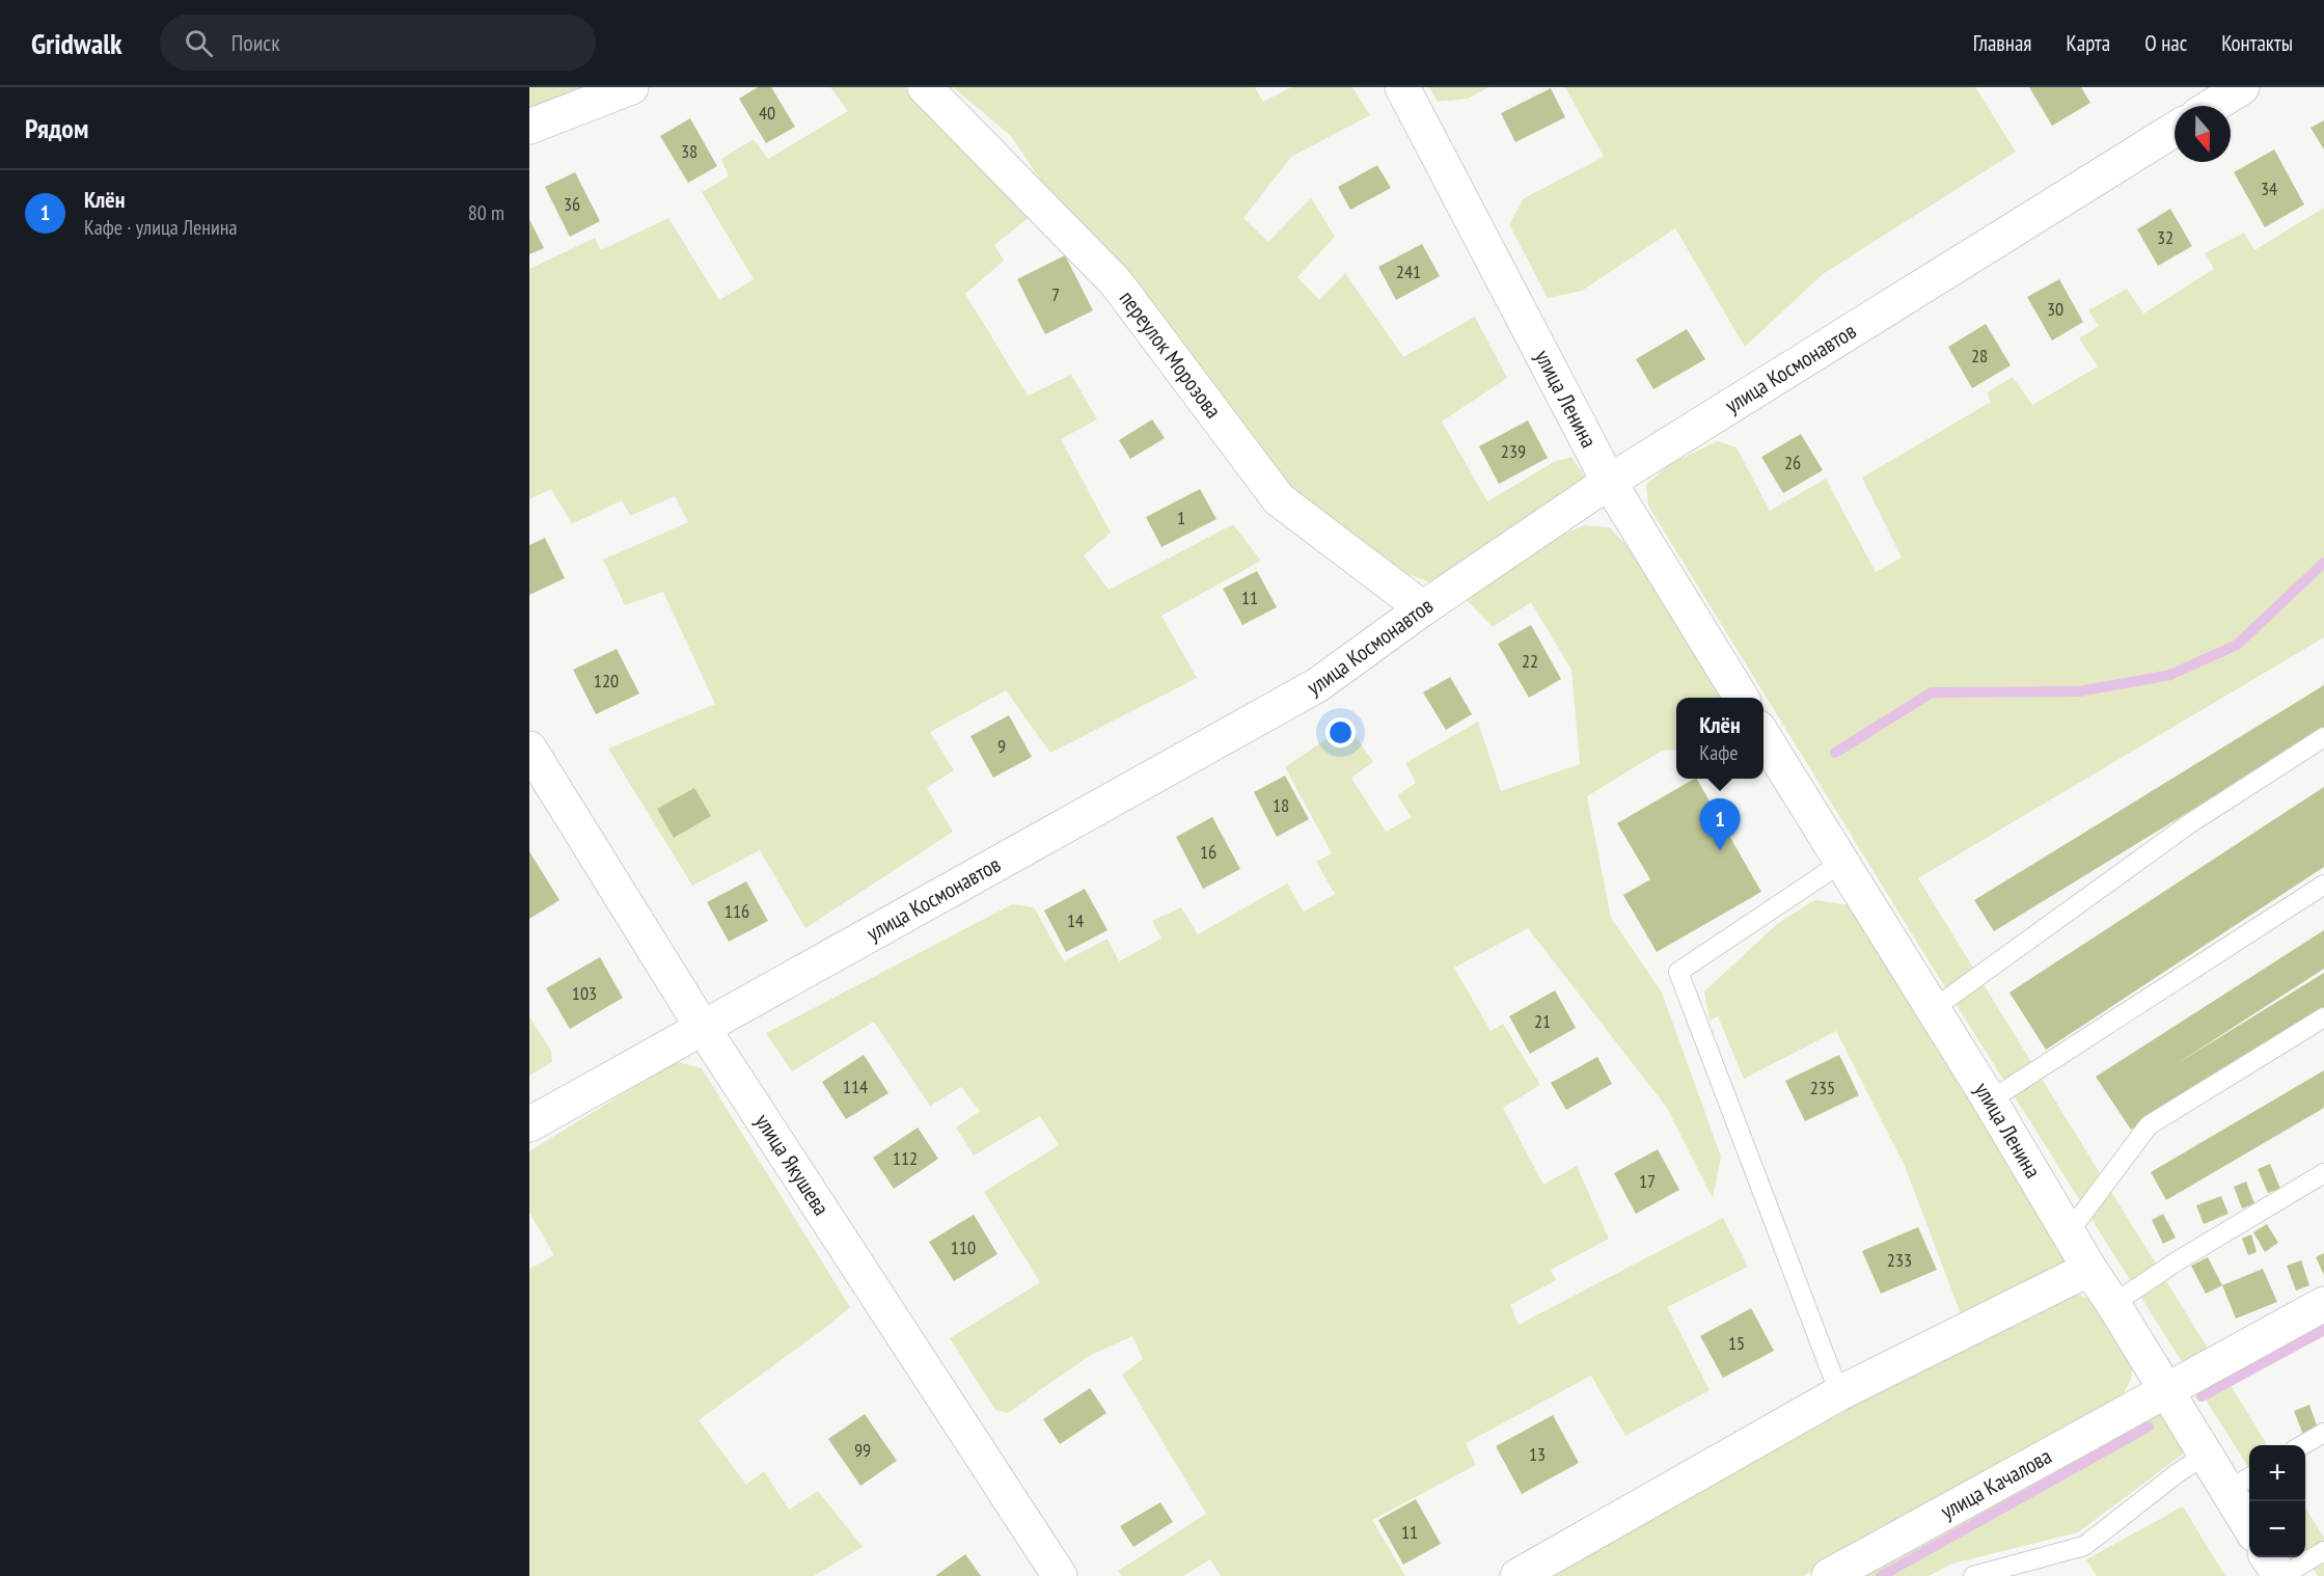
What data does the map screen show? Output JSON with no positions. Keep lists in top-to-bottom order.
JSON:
{
  "streets": {
    "street": [
      "переулок Морозова",
      "улица Космонавтов",
      "улица Ленина",
      "улица Якушева",
      "улица Качалова"
    ]
  },
  "crossings": [
    ["переулок Морозова", "улица Космонавтов"],
    ["улица Космонавтов", "улица Ленина"],
    ["улица Космонавтов", "улица Якушева"],
    ["улица Ленина", "улица Качалова"]
  ],
  "house_numbers": [
    "40",
    "38",
    "34",
    "36",
    "32",
    "241",
    "7",
    "30",
    "28",
    "239",
    "26",
    "1",
    "11",
    "22",
    "120",
    "9",
    "18",
    "16",
    "116",
    "14",
    "103",
    "21",
    "114",
    "235",
    "112",
    "17",
    "110",
    "233",
    "15",
    "99",
    "13",
    "11"
  ],
  "north": "bottom",
  "page": {
    "header": "Gridwalk",
    "search": "Поиск",
    "nav": [
      "Главная",
      "Карта",
      "О нас",
      "Контакты"
    ],
    "heading": "Рядом",
    "list": [
      {
        "mark": "1",
        "name": "Клён",
        "note": "Кафе · улица Ленина",
        "value": "80 m"
      }
    ],
    "popup": ["Клён", "Кафе"],
    "pins": "1",
    "map_buttons": ["+", "−"]
  }
}
